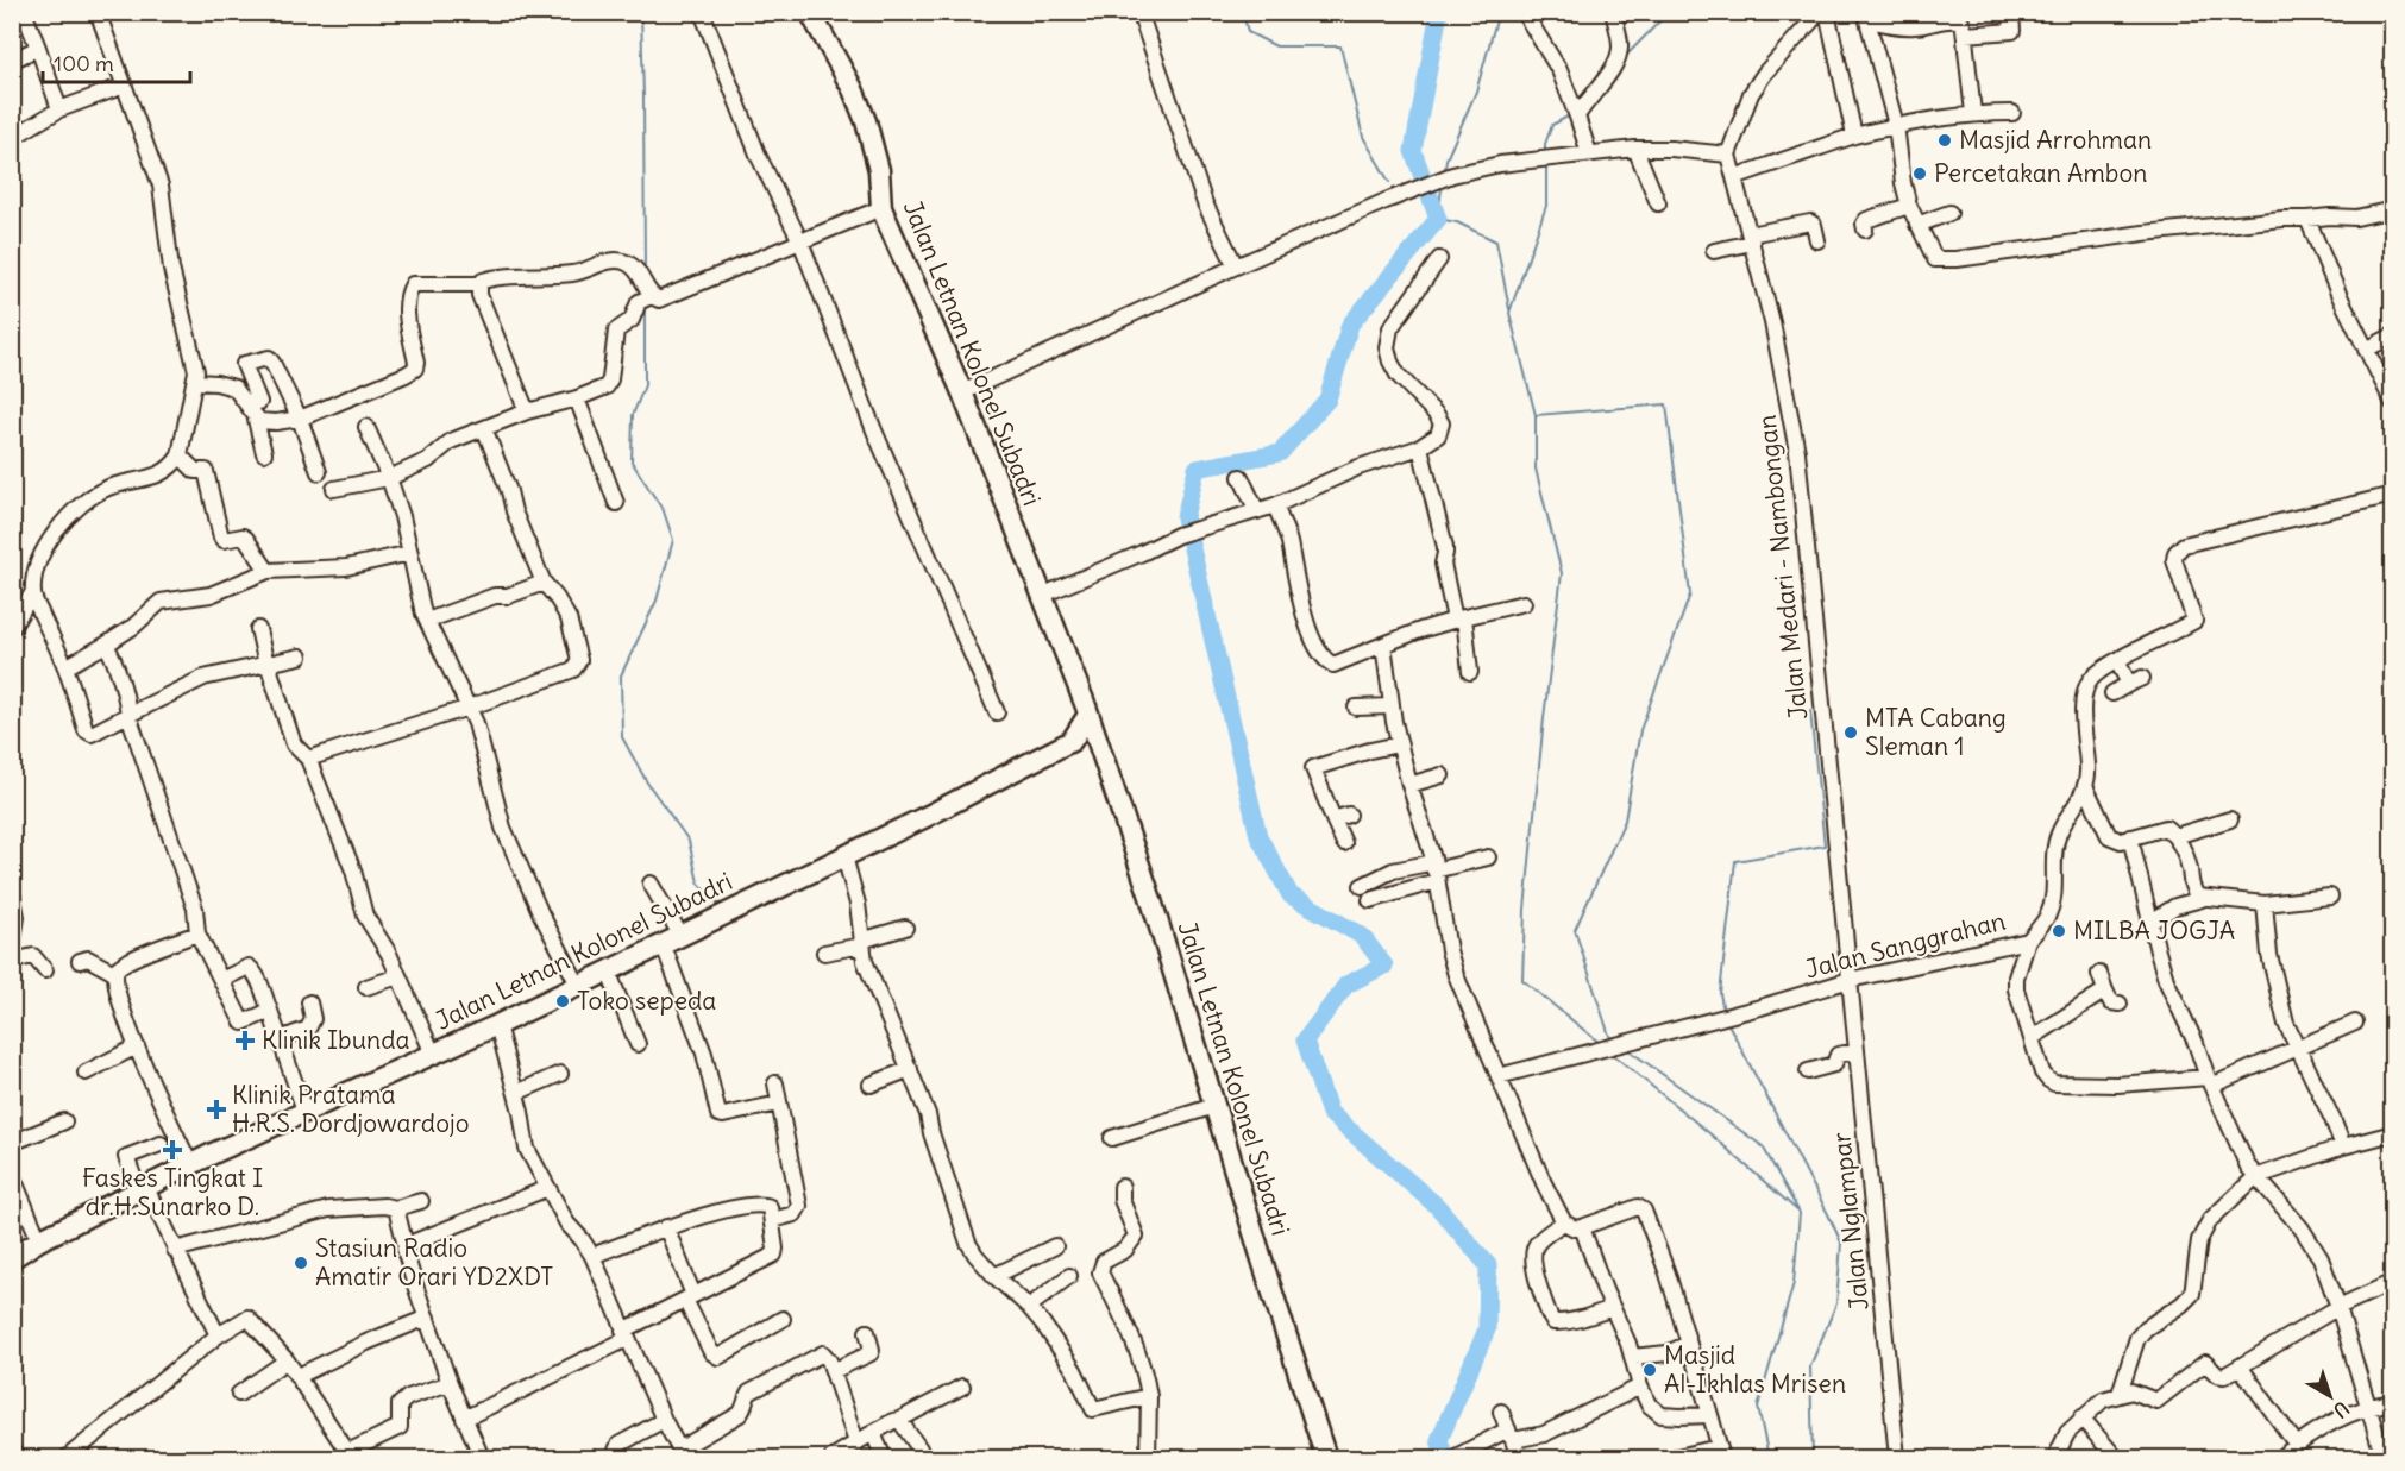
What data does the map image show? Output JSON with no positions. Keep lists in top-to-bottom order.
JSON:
{
  "streets": {
    "main road": ["Jalan Letnan Kolonel Subadri"],
    "street": ["Jalan Medari - Nambongan", "Jalan Sanggrahan", "Jalan Nglampar"]
  },
  "crossings": [
    ["Jalan Medari - Nambongan", "Jalan Sanggrahan"],
    ["Jalan Medari - Nambongan", "Jalan Nglampar"],
    ["Jalan Sanggrahan", "Jalan Nglampar"]
  ],
  "places": {
    "other": [
      "Masjid Arrohman",
      "Percetakan Ambon",
      "MTA Cabang Sleman 1",
      "MILBA JOGJA",
      "Toko sepeda",
      "Stasiun Radio Amatir Orari YD2XDT",
      "Masjid Al-Ikhlas Mrisen"
    ],
    "health": ["Klinik Ibunda", "Klinik Pratama H.R.S. Dordjowardojo", "Faskes Tingkat I dr.H.Sunarko D."]
  },
  "scale_bar": "100 m",
  "north": "bottom right"
}
